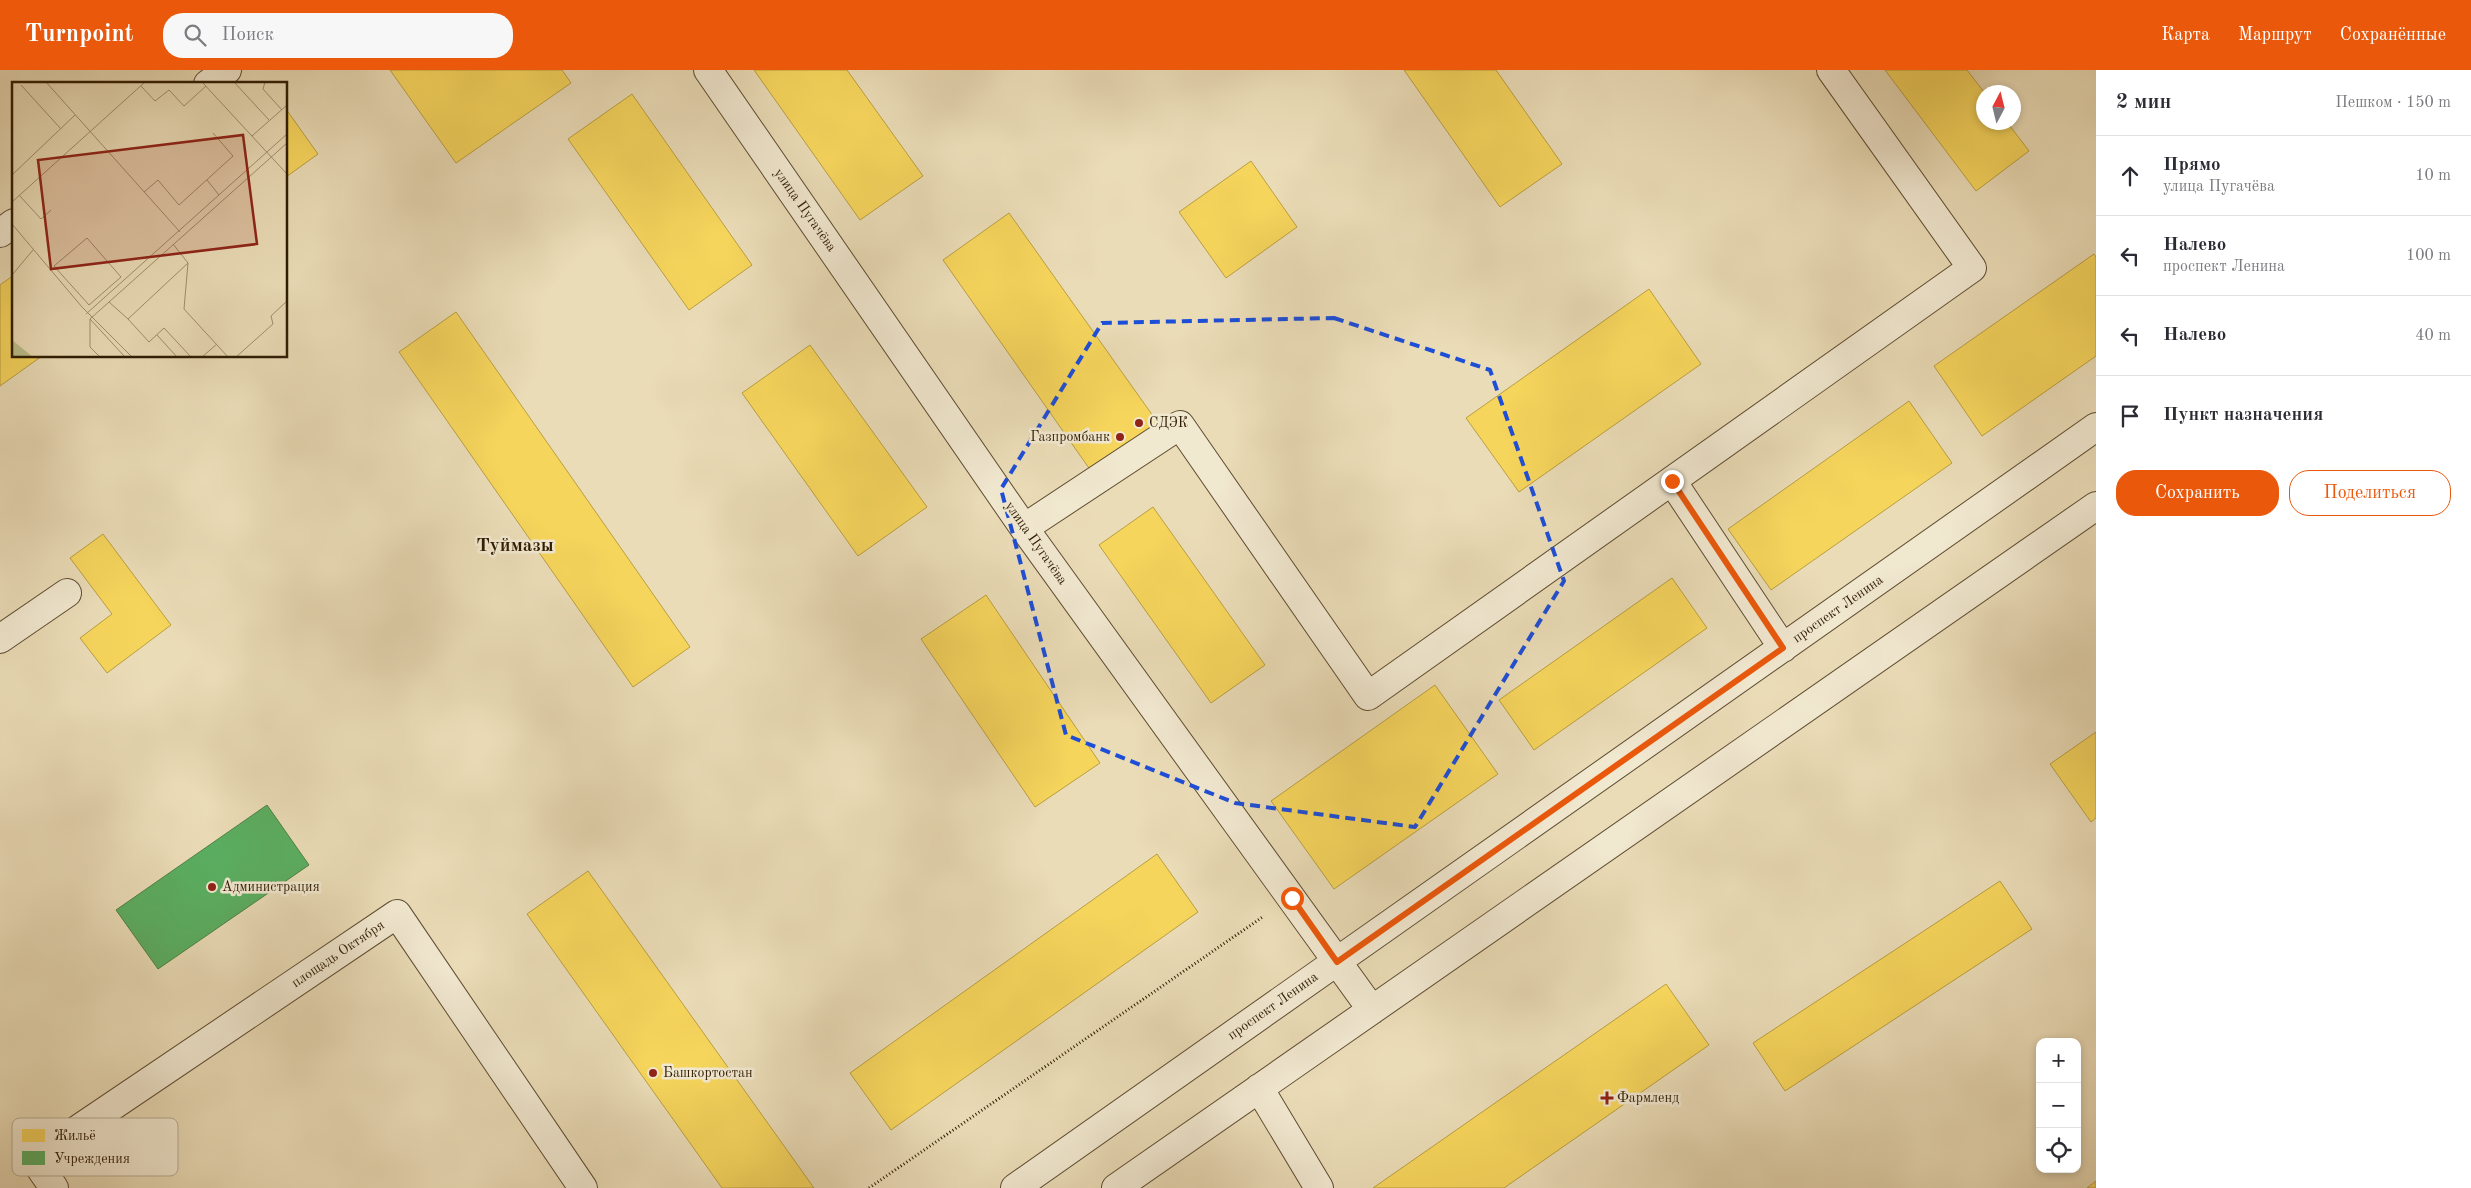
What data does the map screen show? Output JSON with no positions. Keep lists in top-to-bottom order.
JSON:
{
  "streets": {
    "street": ["улица Пугачёва", "проспект Ленина", "площадь Октября"]
  },
  "crossings": [
    ["улица Пугачёва", "проспект Ленина"]
  ],
  "districts": ["Туймазы"],
  "places": {
    "other": [
      "СДЭК",
      "Газпромбанк",
      "Администрация",
      "Башкортостан"
    ],
    "health": ["Фармленд"]
  },
  "legend": ["Жильё", "Учреждения"],
  "north": "top",
  "page": {
    "header": "Turnpoint",
    "search": "Поиск",
    "nav": ["Карта", "Маршрут", "Сохранённые"],
    "heading": ["2 мин", "Пешком · 150 m"],
    "list": [
      ["Прямо", "улица Пугачёва", "10 m"],
      ["Налево", "проспект Ленина", "100 m"],
      ["Налево", "40 m"],
      "Пункт назначения"
    ],
    "buttons": ["Сохранить", "Поделиться"],
    "map_buttons": ["+", "−"]
  }
}
